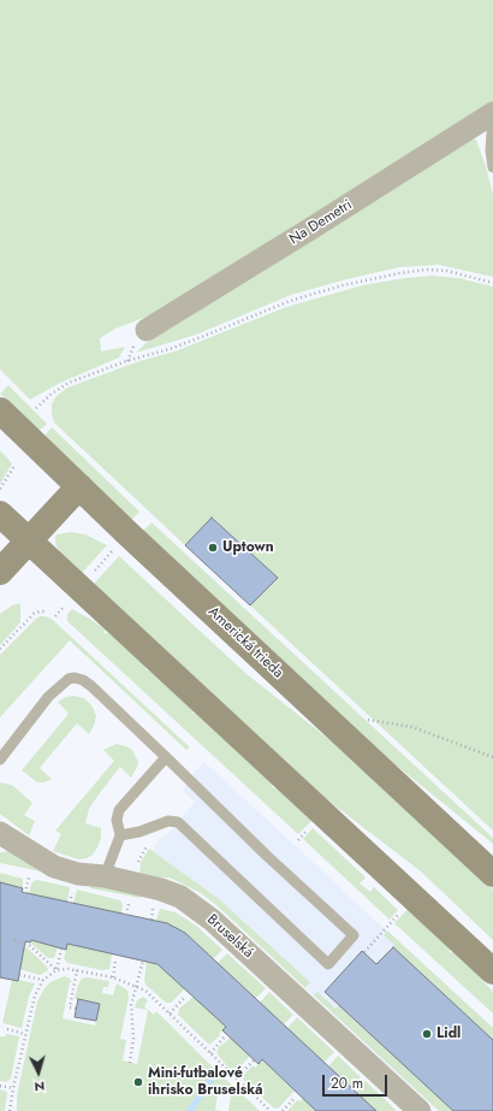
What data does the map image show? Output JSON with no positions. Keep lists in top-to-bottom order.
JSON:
{
  "streets": {
    "street": ["Na Demetri", "Americká trieda", "Bruselská"]
  },
  "places": ["Uptown", "Lidl", "Mini-futbalové ihrisko Bruselská"],
  "scale_bar": "20 m",
  "north": "bottom"
}
